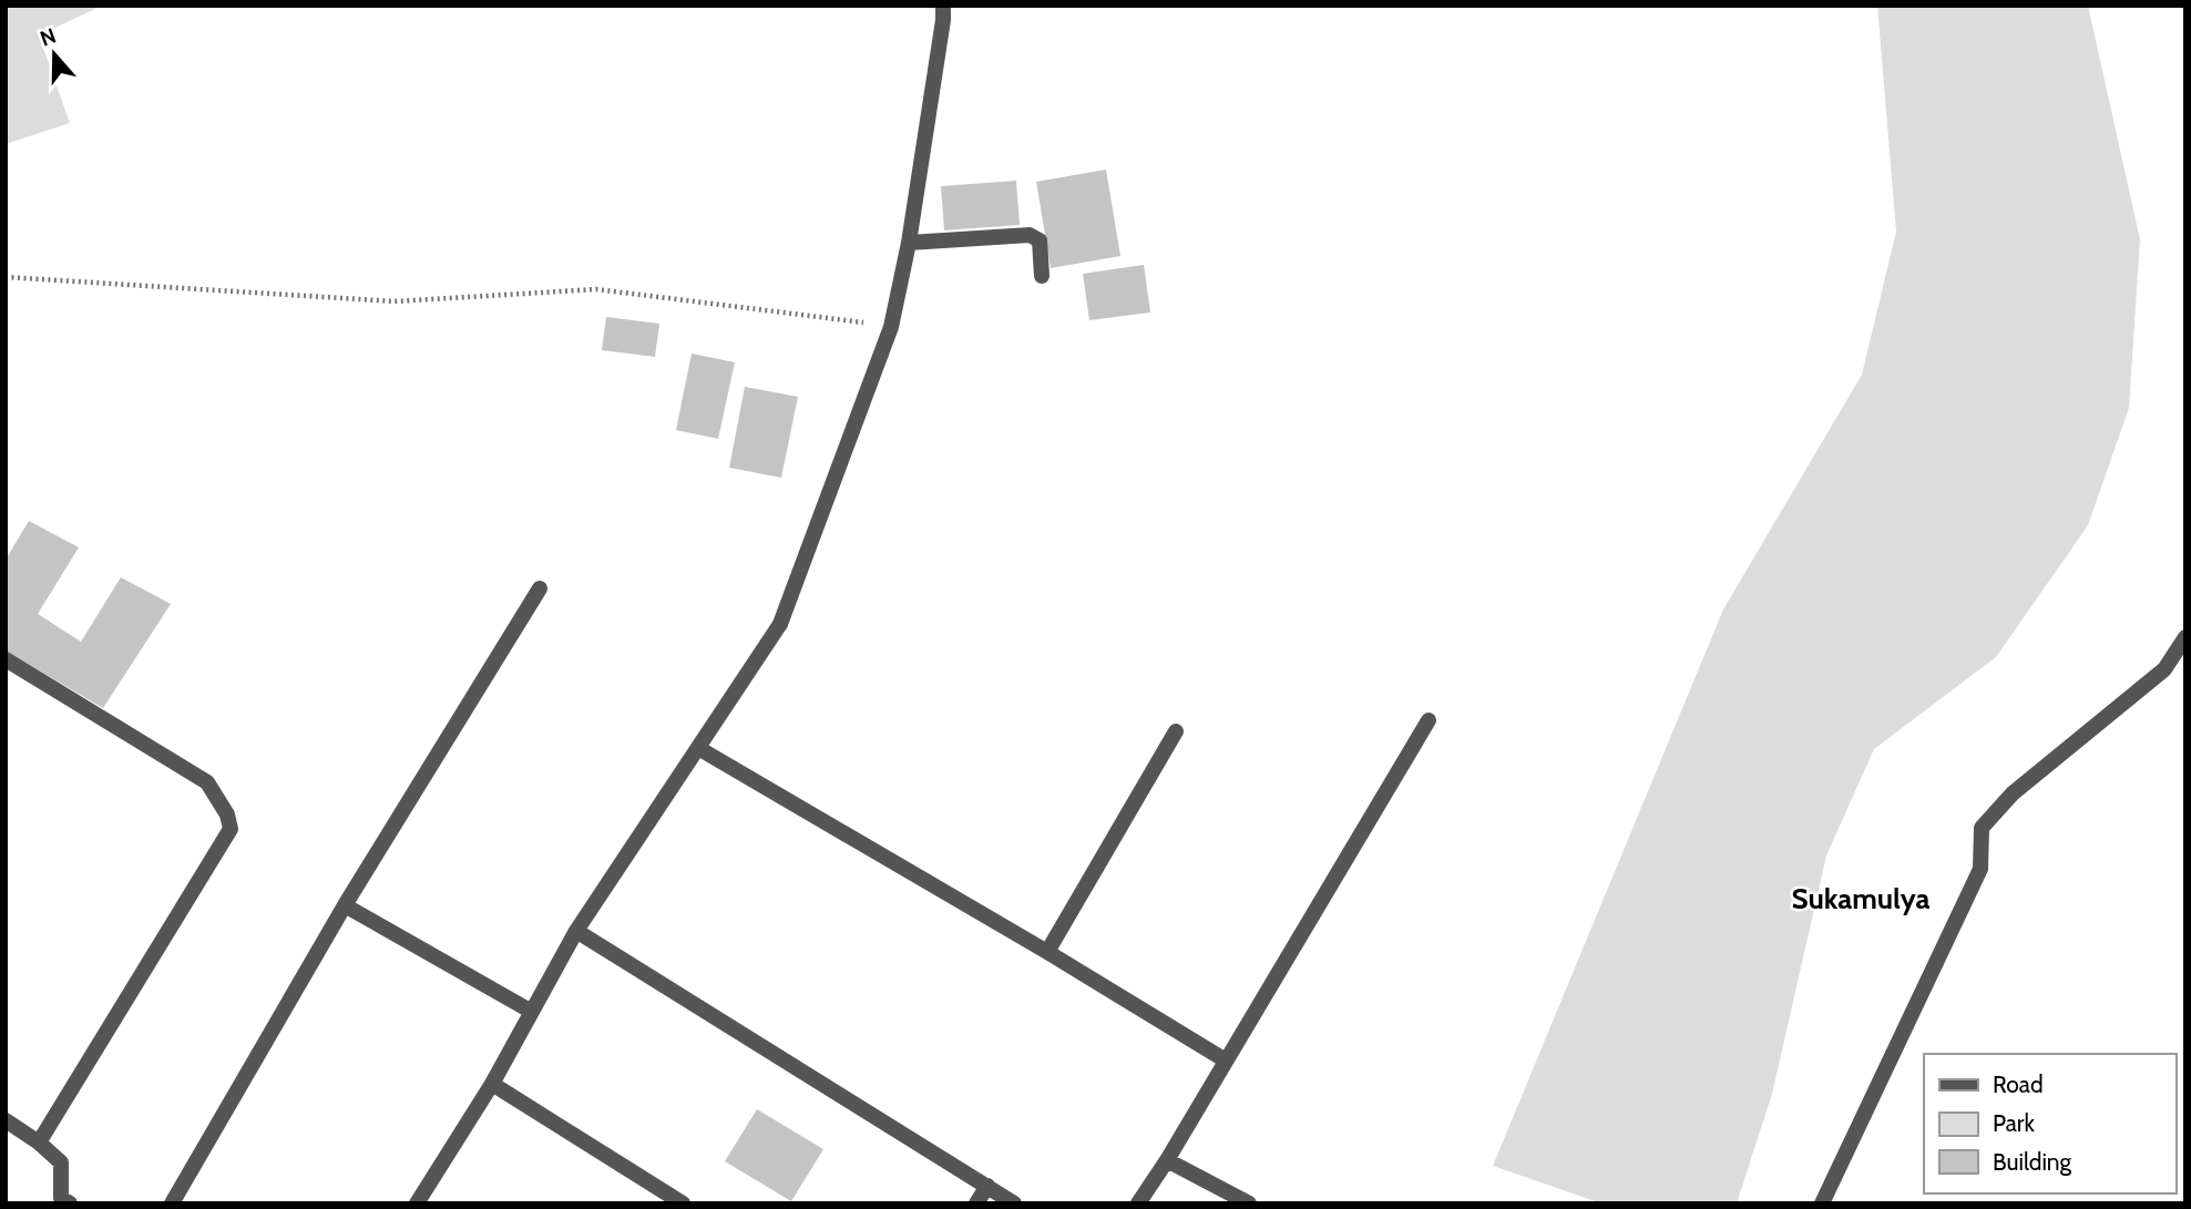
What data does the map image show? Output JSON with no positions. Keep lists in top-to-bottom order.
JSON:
{
  "districts": ["Sukamulya"],
  "legend": ["Road", "Park", "Building"],
  "north": "top"
}
